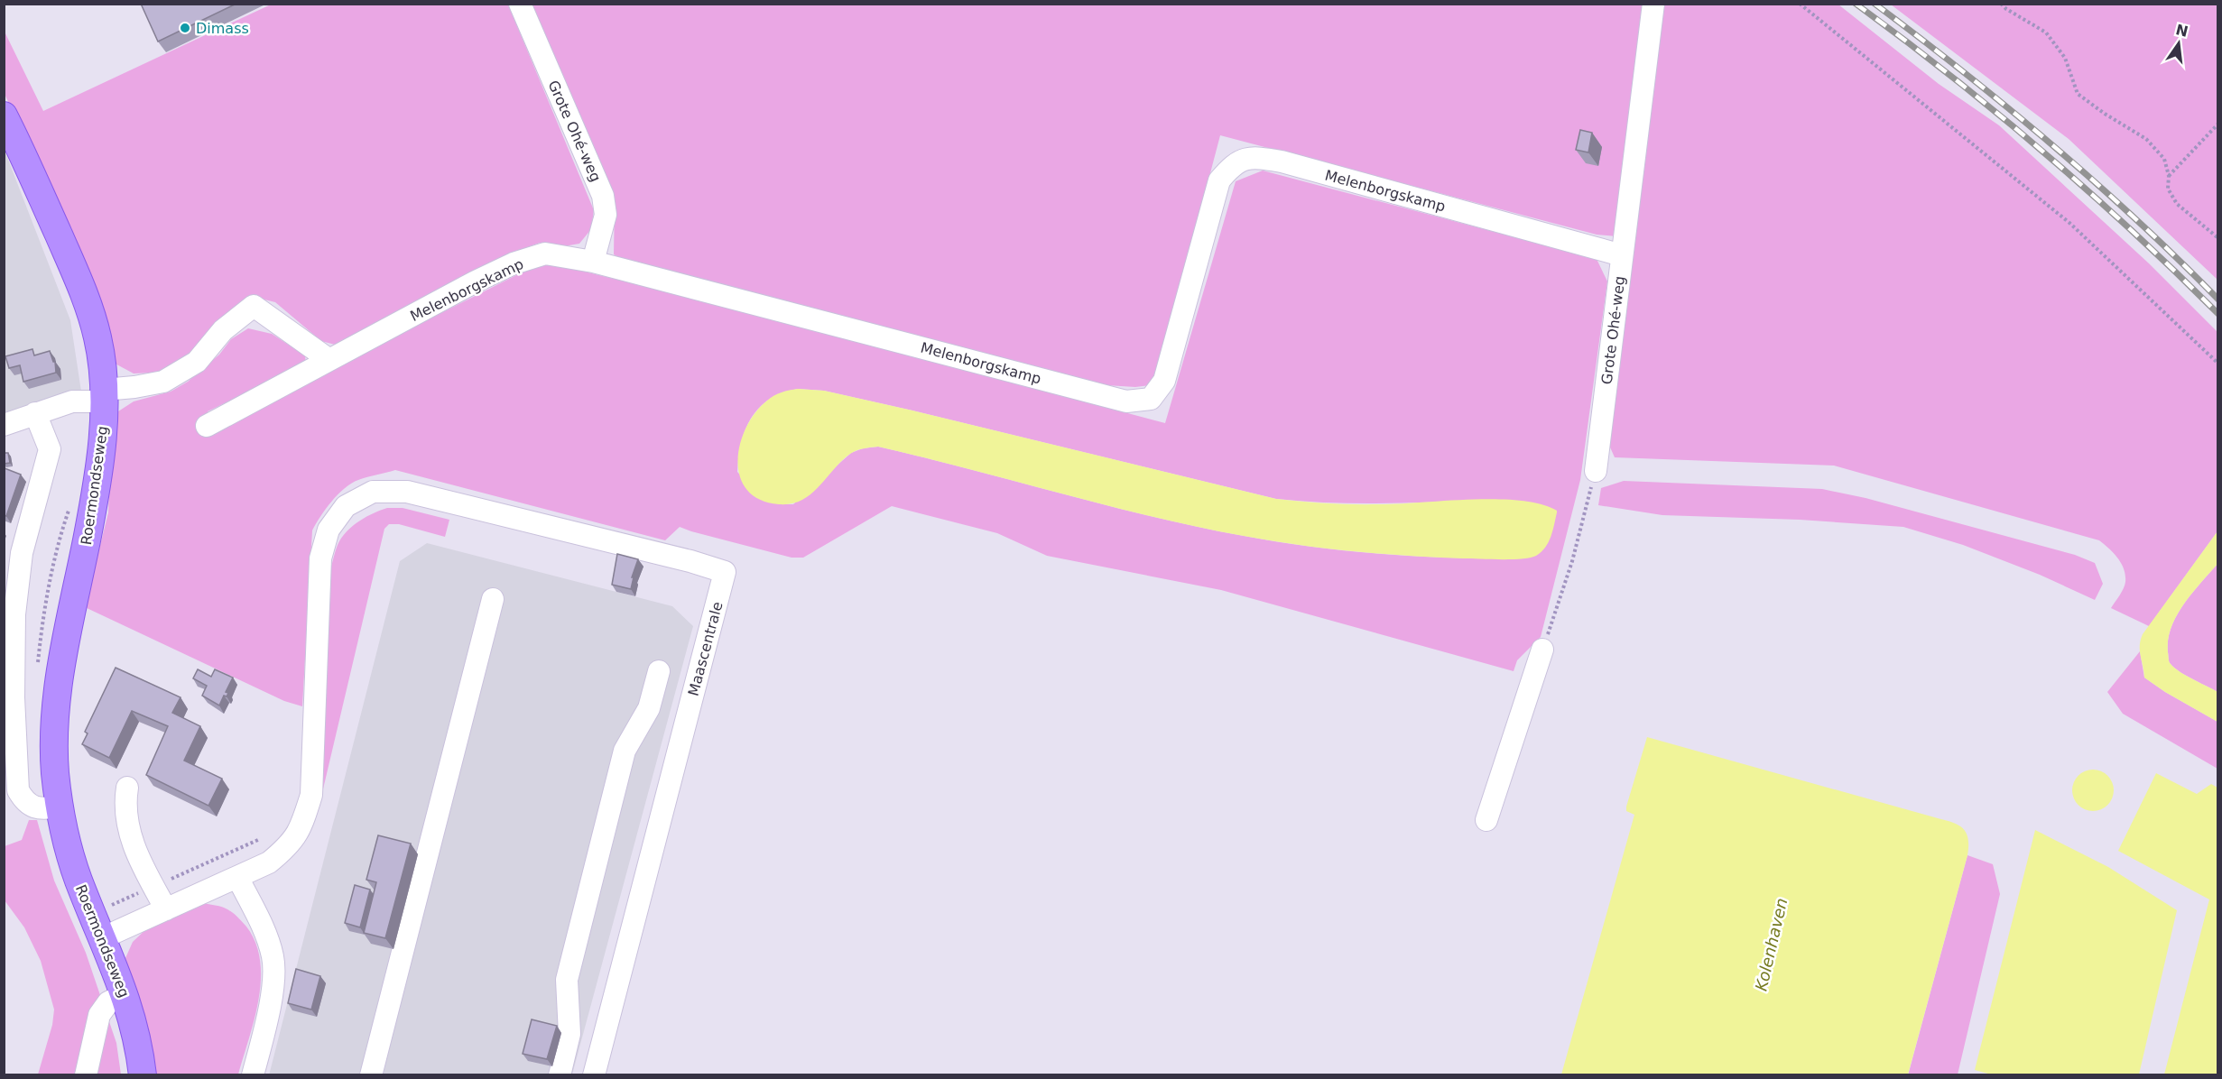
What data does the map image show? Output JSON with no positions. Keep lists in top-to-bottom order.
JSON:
{
  "streets": {
    "main road": ["Roermondseweg"],
    "street": ["Grote Ohé-weg", "Melenborgskamp", "Maascentrale"]
  },
  "crossings": [
    ["Grote Ohé-weg", "Melenborgskamp"]
  ],
  "water": ["Kolenhaven"],
  "places": ["Dimass"],
  "north": "top"
}
